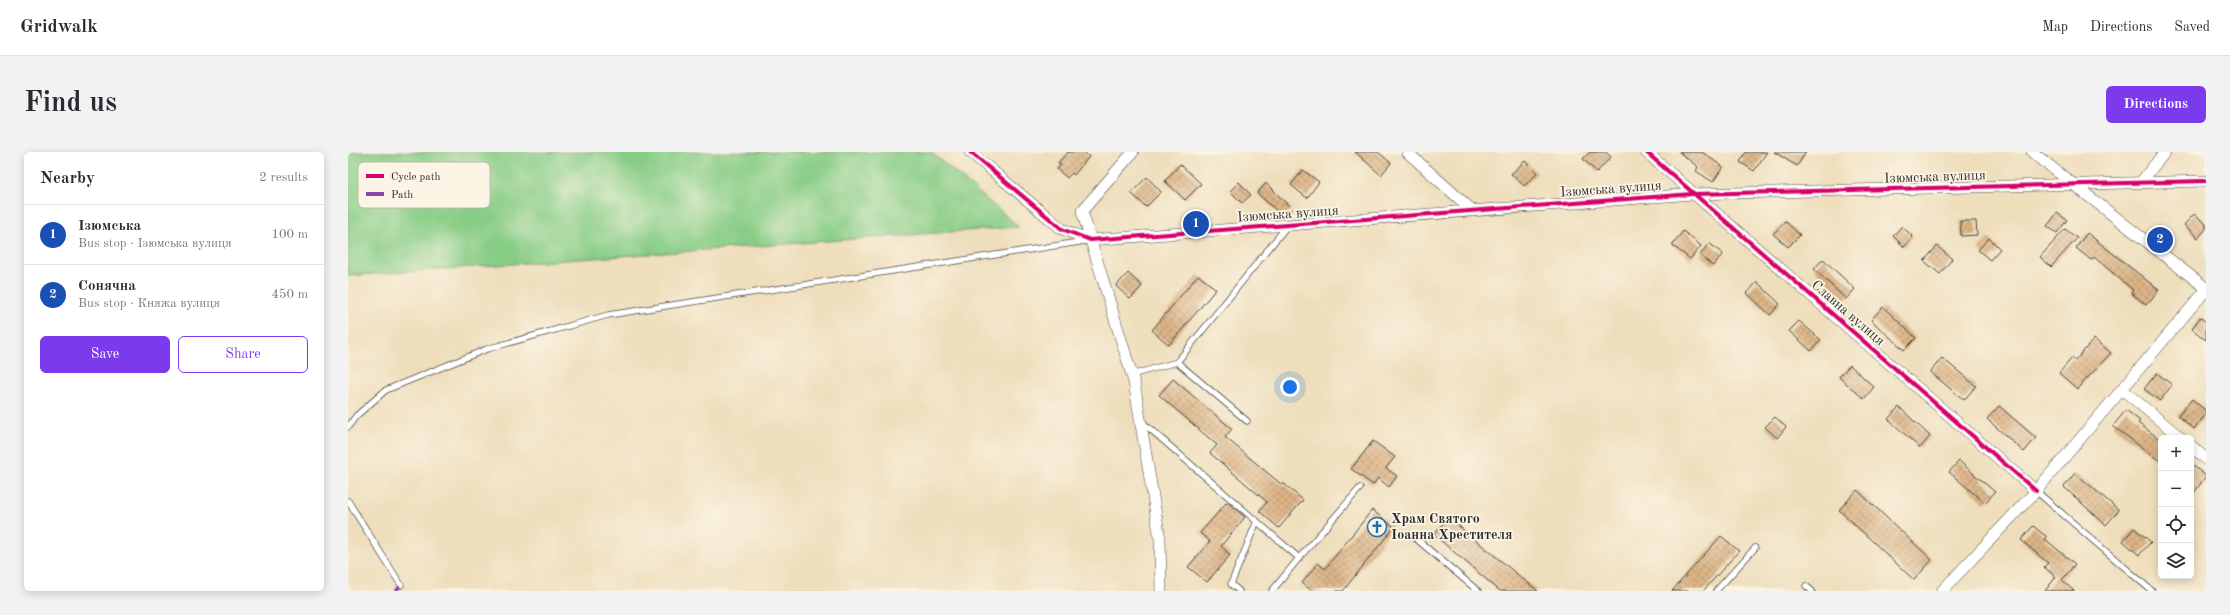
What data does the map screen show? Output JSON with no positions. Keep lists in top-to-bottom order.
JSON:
{
  "streets": {
    "street": ["Ізюмська вулиця", "Славна вулиця"]
  },
  "crossings": [
    ["Ізюмська вулиця", "Славна вулиця"]
  ],
  "places": {
    "church": ["Храм Святого Іоанна Хрестителя"]
  },
  "legend": ["Cycle path", "Path"],
  "page": {
    "header": "Gridwalk",
    "nav": ["Map", "Directions", "Saved"],
    "buttons": [
      "Directions",
      ["Save", "Share"]
    ],
    "title": "Find us",
    "heading": ["Nearby", "2 results"],
    "list": [
      {
        "mark": "1",
        "name": "Ізюмська",
        "note": "Bus stop · Ізюмська вулиця",
        "value": "100 m"
      },
      {
        "mark": "2",
        "name": "Сонячна",
        "note": "Bus stop · Княжа вулиця",
        "value": "450 m"
      }
    ],
    "pins": ["1", "2"],
    "map_buttons": ["+", "−"]
  }
}
